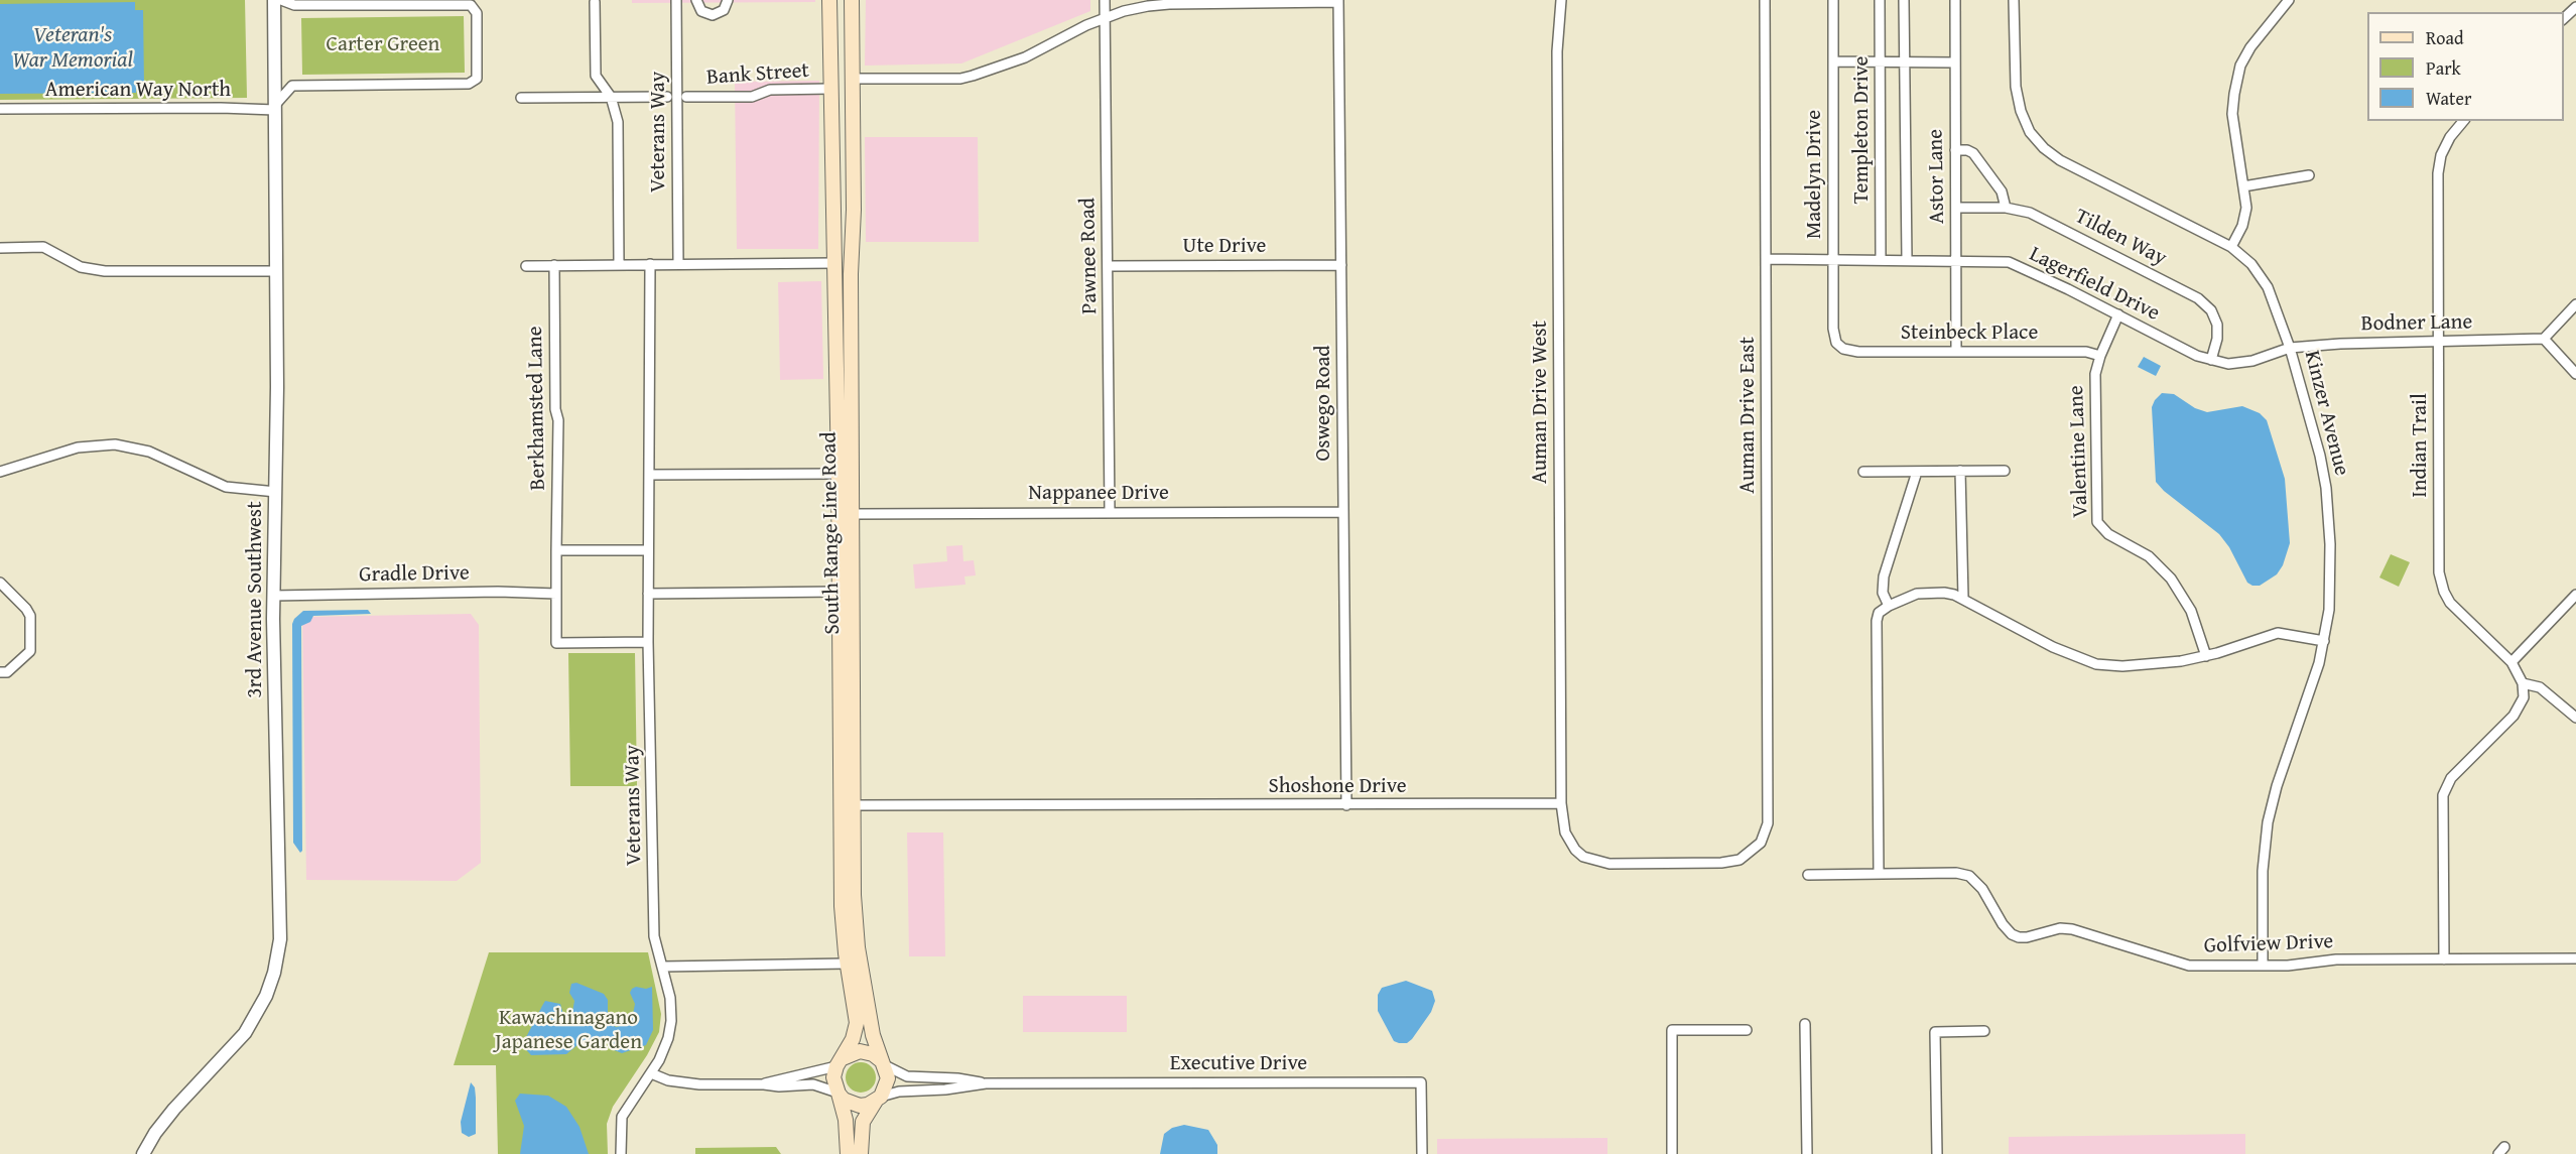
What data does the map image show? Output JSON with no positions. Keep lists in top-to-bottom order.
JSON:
{
  "streets": {
    "main road": ["South Range Line Road"],
    "street": [
      "Bank Street",
      "American Way North",
      "Templeton Drive",
      "Veterans Way",
      "Madelyn Drive",
      "Astor Lane",
      "Tilden Way",
      "Ute Drive",
      "Pawnee Road",
      "Lagerfield Drive",
      "Bodner Lane",
      "Steinbeck Place",
      "Auman Drive West",
      "Oswego Road",
      "Berkhamsted Lane",
      "Kinzer Avenue",
      "Auman Drive East",
      "Indian Trail",
      "Valentine Lane",
      "Nappanee Drive",
      "Gradle Drive",
      "3rd Avenue Southwest",
      "Shoshone Drive",
      "Golfview Drive",
      "Executive Drive"
    ]
  },
  "crossings": [
    ["Bank Street", "South Range Line Road"],
    ["American Way North", "3rd Avenue Southwest"],
    ["Templeton Drive", "Lagerfield Drive"],
    ["Veterans Way", "Berkhamsted Lane"],
    ["Madelyn Drive", "Lagerfield Drive"],
    ["Madelyn Drive", "Steinbeck Place"],
    ["Astor Lane", "Tilden Way"],
    ["Astor Lane", "Lagerfield Drive"],
    ["Astor Lane", "Steinbeck Place"],
    ["Tilden Way", "Lagerfield Drive"],
    ["Ute Drive", "Pawnee Road"],
    ["Ute Drive", "Oswego Road"],
    ["Pawnee Road", "Nappanee Drive"],
    ["Lagerfield Drive", "Bodner Lane"],
    ["Lagerfield Drive", "Kinzer Avenue"],
    ["Lagerfield Drive", "Auman Drive East"],
    ["Lagerfield Drive", "Valentine Lane"],
    ["Bodner Lane", "Kinzer Avenue"],
    ["Bodner Lane", "Indian Trail"],
    ["Steinbeck Place", "Valentine Lane"],
    ["Auman Drive West", "Auman Drive East"],
    ["Auman Drive West", "Shoshone Drive"],
    ["Oswego Road", "Nappanee Drive"],
    ["Oswego Road", "Shoshone Drive"],
    ["Berkhamsted Lane", "Gradle Drive"],
    ["Kinzer Avenue", "Golfview Drive"],
    ["Auman Drive East", "Shoshone Drive"],
    ["Nappanee Drive", "South Range Line Road"],
    ["South Range Line Road", "Shoshone Drive"],
    ["South Range Line Road", "Executive Drive"],
    ["Gradle Drive", "3rd Avenue Southwest"]
  ],
  "water": ["Veteran's War Memorial"],
  "parks": ["Carter Green", "Kawachinagano Japanese Garden"],
  "legend": ["Road", "Park", "Water"]
}
